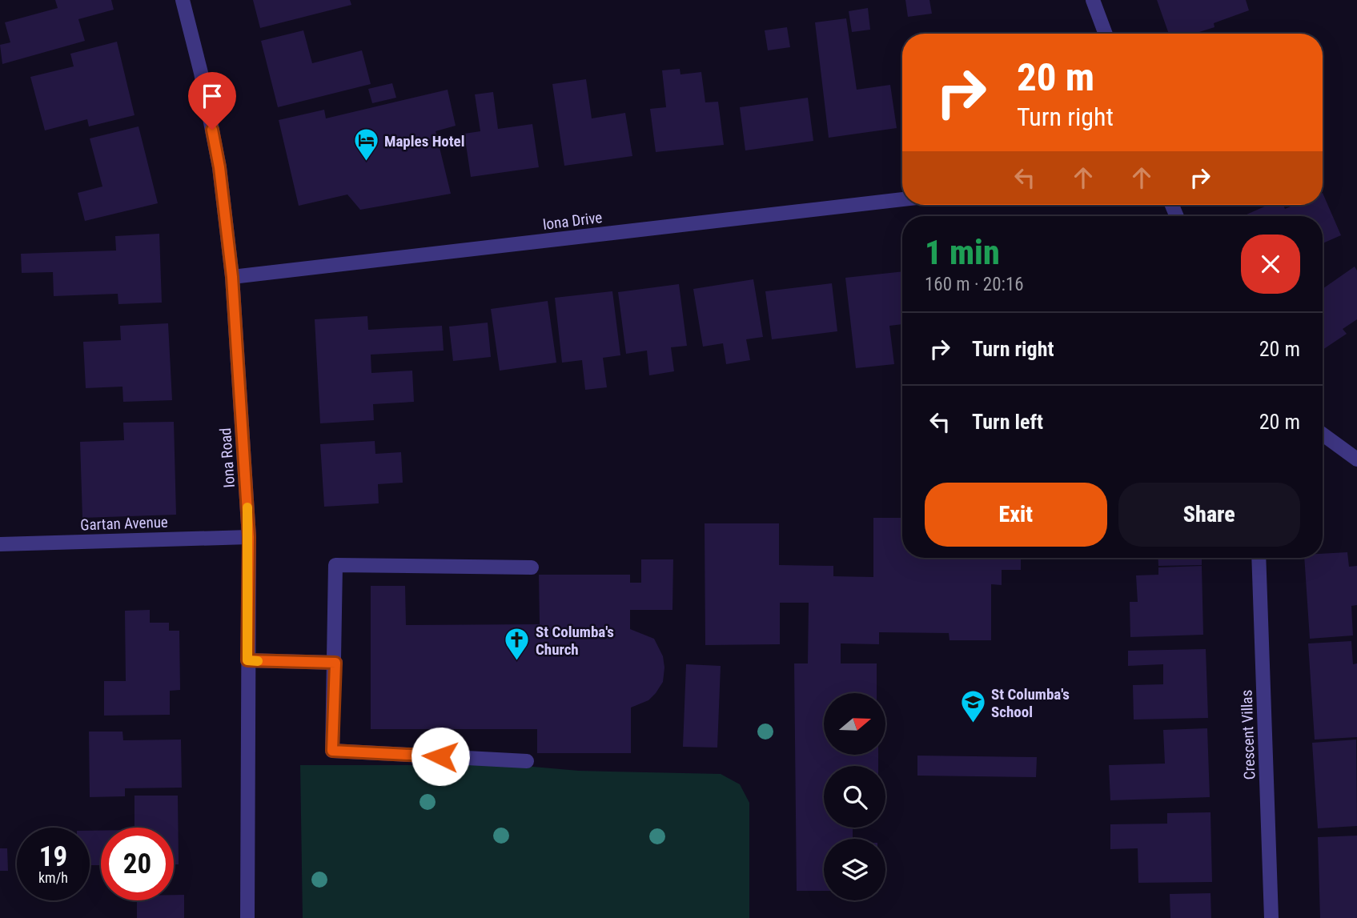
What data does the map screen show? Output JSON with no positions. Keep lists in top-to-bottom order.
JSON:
{
  "streets": {
    "street": [
      "Iona Drive",
      "Iona Road",
      "Gartan Avenue",
      "Crescent Villas"
    ]
  },
  "crossings": [
    ["Iona Drive", "Iona Road"],
    ["Iona Road", "Gartan Avenue"]
  ],
  "places": {
    "hotel": ["Maples Hotel"],
    "church": ["St Columba's Church"],
    "school or university": ["St Columba's School"]
  },
  "north": "right",
  "page": {
    "turn": ["20 m", "Turn right"],
    "heading": ["1 min", "160 m · 20:16"],
    "list": [
      {
        "name": "Turn right",
        "value": "20 m"
      },
      {
        "name": "Turn left",
        "value": "20 m"
      }
    ],
    "buttons": ["Exit", "Share"],
    "speed": "19 km/h",
    "limit": "20"
  }
}
